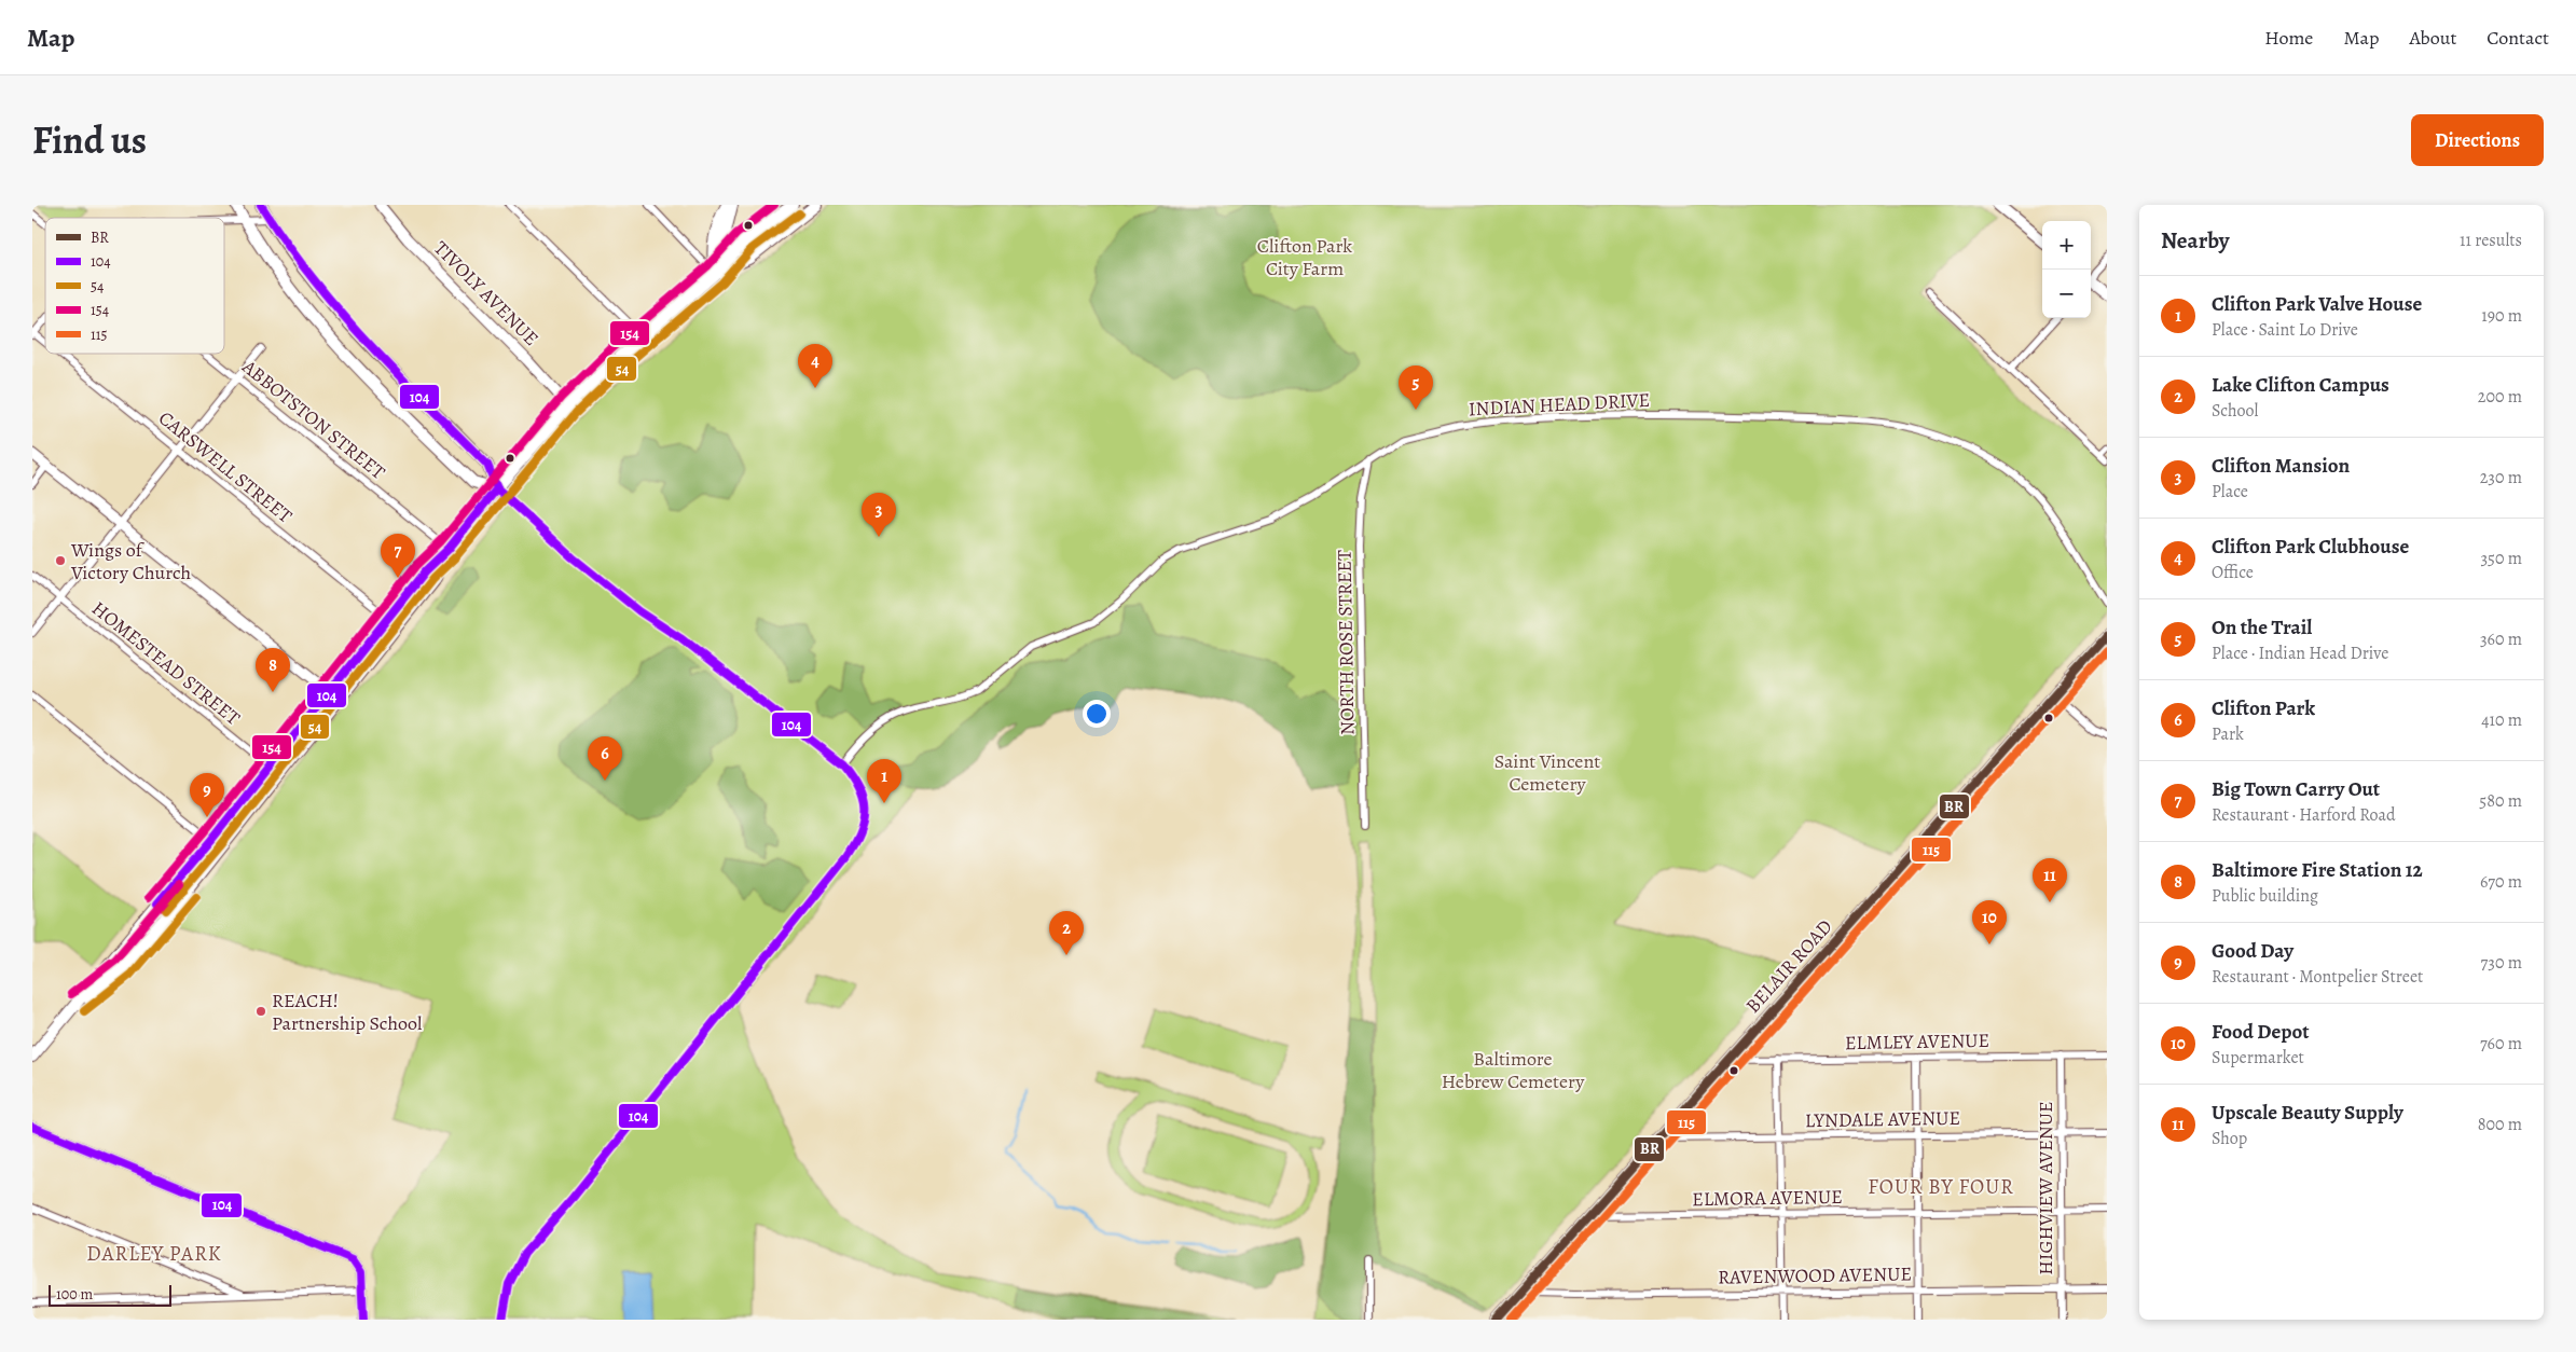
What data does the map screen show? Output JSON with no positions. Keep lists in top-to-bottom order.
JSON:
{
  "streets": {
    "main road": ["BELAIR ROAD"],
    "street": [
      "TIVOLY AVENUE",
      "INDIAN HEAD DRIVE",
      "ABBOTSTON STREET",
      "CARSWELL STREET",
      "NORTH ROSE STREET",
      "HOMESTEAD STREET",
      "ELMLEY AVENUE",
      "LYNDALE AVENUE",
      "HIGHVIEW AVENUE",
      "ELMORA AVENUE",
      "RAVENWOOD AVENUE"
    ]
  },
  "crossings": [
    ["INDIAN HEAD DRIVE", "NORTH ROSE STREET"],
    ["BELAIR ROAD", "ELMLEY AVENUE"],
    ["BELAIR ROAD", "LYNDALE AVENUE"],
    ["BELAIR ROAD", "ELMORA AVENUE"],
    ["BELAIR ROAD", "RAVENWOOD AVENUE"],
    ["ELMLEY AVENUE", "HIGHVIEW AVENUE"],
    ["LYNDALE AVENUE", "HIGHVIEW AVENUE"],
    ["HIGHVIEW AVENUE", "ELMORA AVENUE"],
    ["HIGHVIEW AVENUE", "RAVENWOOD AVENUE"]
  ],
  "districts": ["FOUR BY FOUR", "DARLEY PARK"],
  "parks": ["Clifton Park City Farm", "Saint Vincent Cemetery", "Baltimore Hebrew Cemetery"],
  "places": ["Wings of Victory Church", "REACH! Partnership School"],
  "lines": [
    "transit line 104",
    "transit line 154",
    "transit line 54",
    "transit line BR",
    "transit line 115"
  ],
  "legend": [
    "BR",
    "104",
    "54",
    "154",
    "115"
  ],
  "scale_bar": "100 m",
  "page": {
    "header": "Map",
    "nav": [
      "Home",
      "Map",
      "About",
      "Contact"
    ],
    "title": "Find us",
    "buttons": "Directions",
    "heading": ["Nearby", "11 results"],
    "map_buttons": ["+", "−"],
    "list": [
      {
        "mark": "1",
        "name": "Clifton Park Valve House",
        "note": "Place · Saint Lo Drive",
        "value": "190 m"
      },
      {
        "mark": "2",
        "name": "Lake Clifton Campus",
        "note": "School",
        "value": "200 m"
      },
      {
        "mark": "3",
        "name": "Clifton Mansion",
        "note": "Place",
        "value": "230 m"
      },
      {
        "mark": "4",
        "name": "Clifton Park Clubhouse",
        "note": "Office",
        "value": "350 m"
      },
      {
        "mark": "5",
        "name": "On the Trail",
        "note": "Place · Indian Head Drive",
        "value": "360 m"
      },
      {
        "mark": "6",
        "name": "Clifton Park",
        "note": "Park",
        "value": "410 m"
      },
      {
        "mark": "7",
        "name": "Big Town Carry Out",
        "note": "Restaurant · Harford Road",
        "value": "580 m"
      },
      {
        "mark": "8",
        "name": "Baltimore Fire Station 12",
        "note": "Public building",
        "value": "670 m"
      },
      {
        "mark": "9",
        "name": "Good Day",
        "note": "Restaurant · Montpelier Street",
        "value": "730 m"
      },
      {
        "mark": "10",
        "name": "Food Depot",
        "note": "Supermarket",
        "value": "760 m"
      },
      {
        "mark": "11",
        "name": "Upscale Beauty Supply",
        "note": "Shop",
        "value": "800 m"
      }
    ],
    "pins": [
      "4",
      "5",
      "3",
      "7",
      "8",
      "6",
      "1",
      "9",
      "11",
      "10",
      "2"
    ],
    "scale": "100 m"
  }
}
